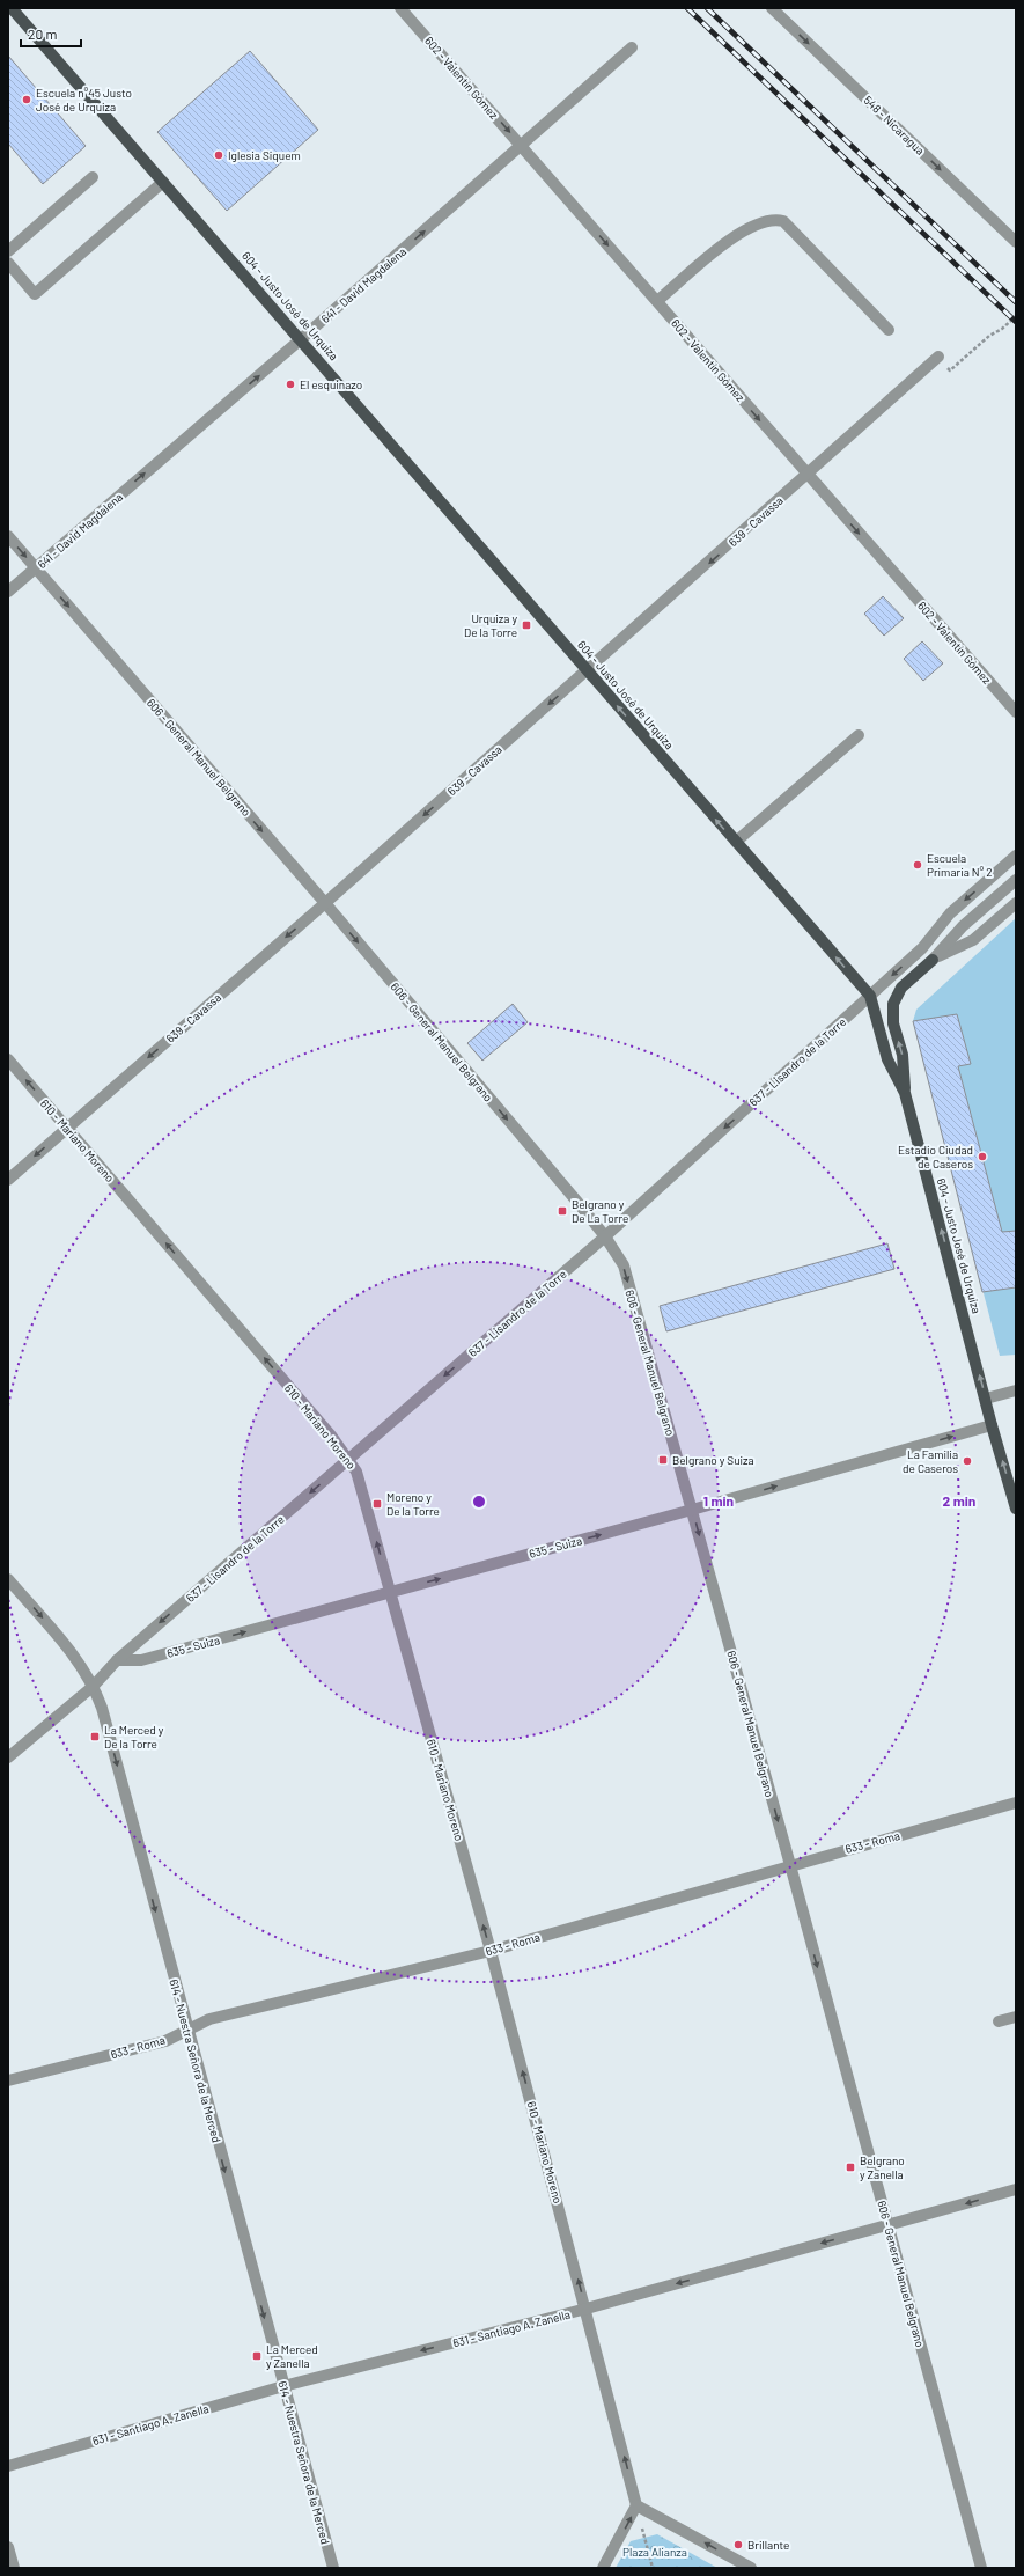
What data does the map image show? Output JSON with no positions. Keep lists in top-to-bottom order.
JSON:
{
  "streets": {
    "main road": ["604 - Justo José de Urquiza"],
    "street": [
      "602 - Valentín Gómez",
      "548 - Nicaragua",
      "641 - David Magdalena",
      "639 - Cavassa",
      "606 - General Manuel Belgrano",
      "637 - Lisandro de la Torre",
      "610 - Mariano Moreno",
      "635 - Suiza",
      "633 - Roma",
      "614 - Nuestra Señora de la Merced",
      "631 - Santiago A. Zanella"
    ]
  },
  "crossings": [
    ["602 - Valentín Gómez", "641 - David Magdalena"],
    ["602 - Valentín Gómez", "639 - Cavassa"],
    ["641 - David Magdalena", "604 - Justo José de Urquiza"],
    ["641 - David Magdalena", "606 - General Manuel Belgrano"],
    ["604 - Justo José de Urquiza", "639 - Cavassa"],
    ["604 - Justo José de Urquiza", "637 - Lisandro de la Torre"],
    ["604 - Justo José de Urquiza", "635 - Suiza"],
    ["639 - Cavassa", "606 - General Manuel Belgrano"],
    ["639 - Cavassa", "610 - Mariano Moreno"],
    ["606 - General Manuel Belgrano", "637 - Lisandro de la Torre"],
    ["606 - General Manuel Belgrano", "635 - Suiza"],
    ["606 - General Manuel Belgrano", "633 - Roma"],
    ["606 - General Manuel Belgrano", "631 - Santiago A. Zanella"],
    ["637 - Lisandro de la Torre", "610 - Mariano Moreno"],
    ["637 - Lisandro de la Torre", "635 - Suiza"],
    ["637 - Lisandro de la Torre", "614 - Nuestra Señora de la Merced"],
    ["610 - Mariano Moreno", "635 - Suiza"],
    ["610 - Mariano Moreno", "633 - Roma"],
    ["610 - Mariano Moreno", "631 - Santiago A. Zanella"],
    ["633 - Roma", "614 - Nuestra Señora de la Merced"],
    ["614 - Nuestra Señora de la Merced", "631 - Santiago A. Zanella"]
  ],
  "one_way": [
    "602 - Valentín Gómez",
    "548 - Nicaragua",
    "641 - David Magdalena",
    "604 - Justo José de Urquiza",
    "639 - Cavassa",
    "606 - General Manuel Belgrano",
    "637 - Lisandro de la Torre",
    "610 - Mariano Moreno",
    "635 - Suiza",
    "614 - Nuestra Señora de la Merced",
    "631 - Santiago A. Zanella"
  ],
  "parks": ["Plaza Alianza"],
  "places": {
    "other": [
      "Escuela n°45 Justo José de Urquiza",
      "Iglesia Siquem",
      "El esquinazo",
      "Escuela Primaria N° 2",
      "Estadio Ciudad de Caseros",
      "La Familia de Caseros",
      "Brillante"
    ],
    "transit": [
      "Urquiza y De la Torre",
      "Belgrano y De La Torre",
      "Belgrano y Suiza",
      "Moreno y De la Torre",
      "La Merced y De la Torre",
      "Belgrano y Zanella",
      "La Merced y Zanella"
    ]
  },
  "scale_bar": "20 m",
  "rings": ["1 min", "2 min"]
}
